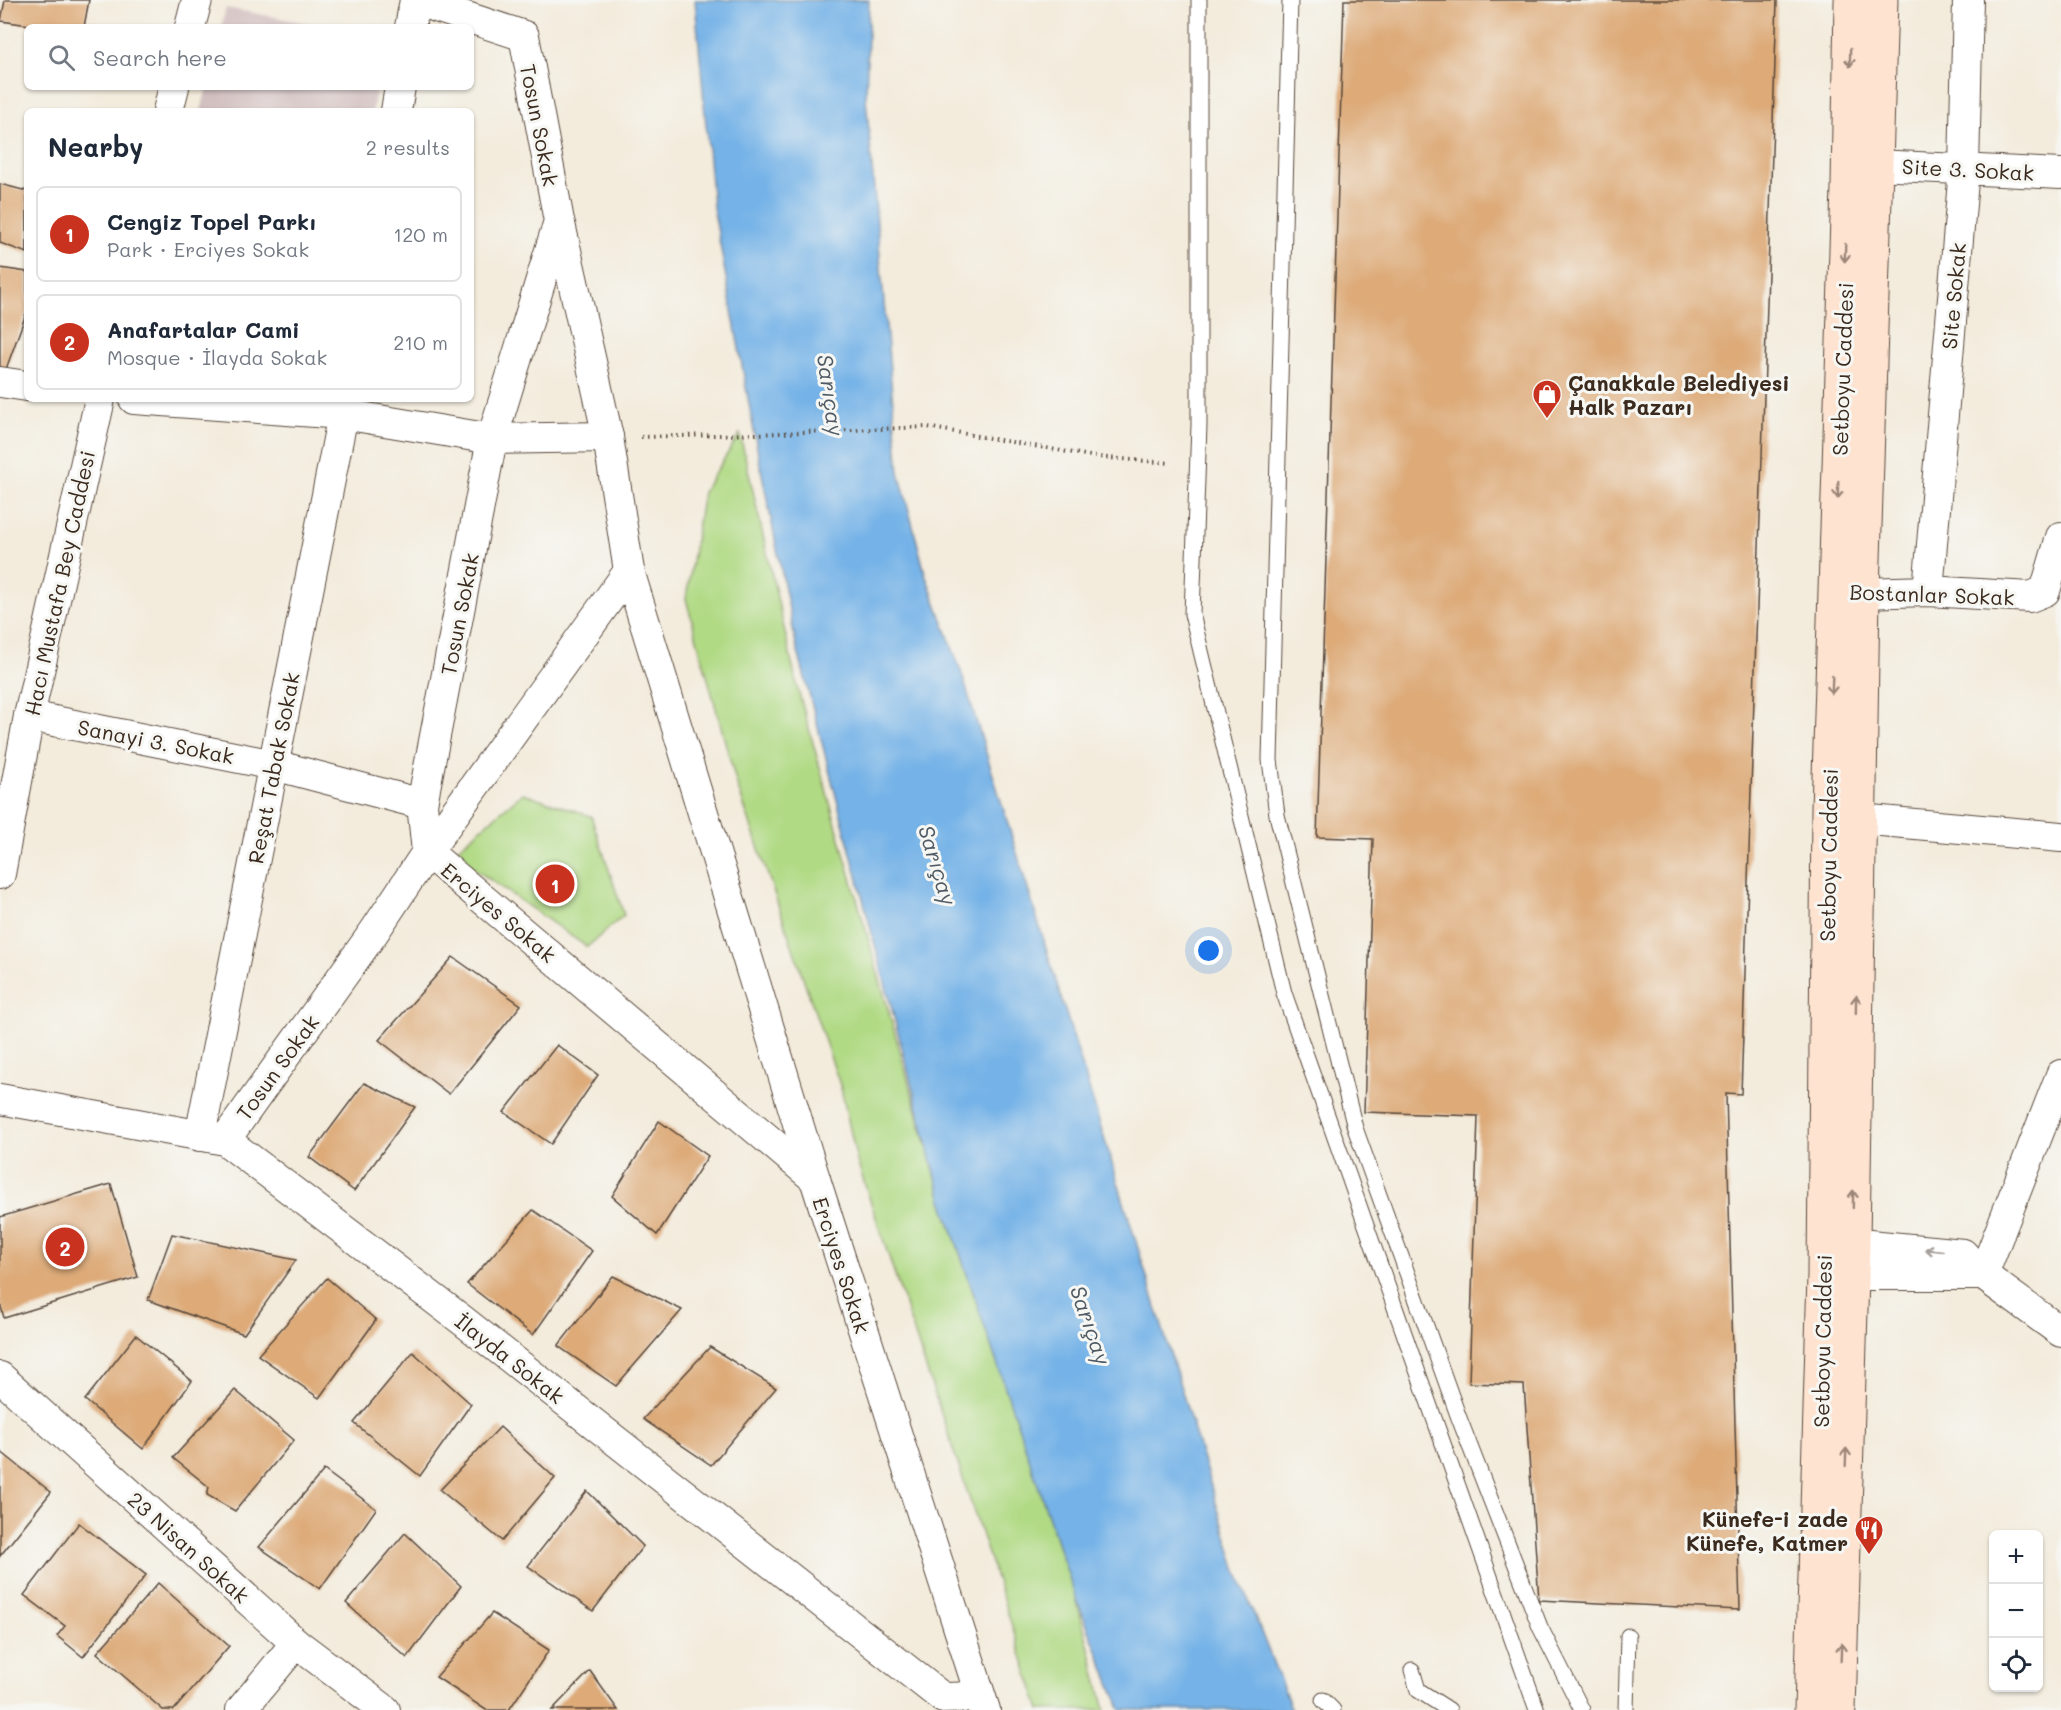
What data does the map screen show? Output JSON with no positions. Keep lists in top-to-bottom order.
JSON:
{
  "streets": {
    "main road": ["Setboyu Caddesi"],
    "street": [
      "Tosun Sokak",
      "Site 3. Sokak",
      "Site Sokak",
      "Hacı Mustafa Bey Caddesi",
      "Bostanlar Sokak",
      "Sanayi 3. Sokak",
      "Reşat Tabak Sokak",
      "Erciyes Sokak",
      "İlayda Sokak",
      "23 Nisan Sokak"
    ]
  },
  "crossings": [
    ["Tosun Sokak", "Sanayi 3. Sokak"],
    ["Tosun Sokak", "Reşat Tabak Sokak"],
    ["Tosun Sokak", "Erciyes Sokak"],
    ["Tosun Sokak", "İlayda Sokak"],
    ["Site 3. Sokak", "Site Sokak"],
    ["Site 3. Sokak", "Setboyu Caddesi"],
    ["Site Sokak", "Bostanlar Sokak"],
    ["Setboyu Caddesi", "Bostanlar Sokak"],
    ["Hacı Mustafa Bey Caddesi", "Sanayi 3. Sokak"],
    ["Sanayi 3. Sokak", "Reşat Tabak Sokak"],
    ["Reşat Tabak Sokak", "İlayda Sokak"],
    ["Erciyes Sokak", "İlayda Sokak"]
  ],
  "water": ["Sarıçay"],
  "places": {
    "shop": ["Çanakkale Belediyesi Halk Pazarı"],
    "restaurant": ["Künefe-i zade Künefe, Katmer"]
  },
  "page": {
    "search": "Search here",
    "heading": ["Nearby", "2 results"],
    "list": [
      {
        "mark": "1",
        "name": "Cengiz Topel Parkı",
        "note": "Park · Erciyes Sokak",
        "value": "120 m"
      },
      {
        "mark": "2",
        "name": "Anafartalar Cami",
        "note": "Mosque · İlayda Sokak",
        "value": "210 m"
      }
    ],
    "pins": ["1", "2"],
    "map_buttons": ["+", "−"]
  }
}
